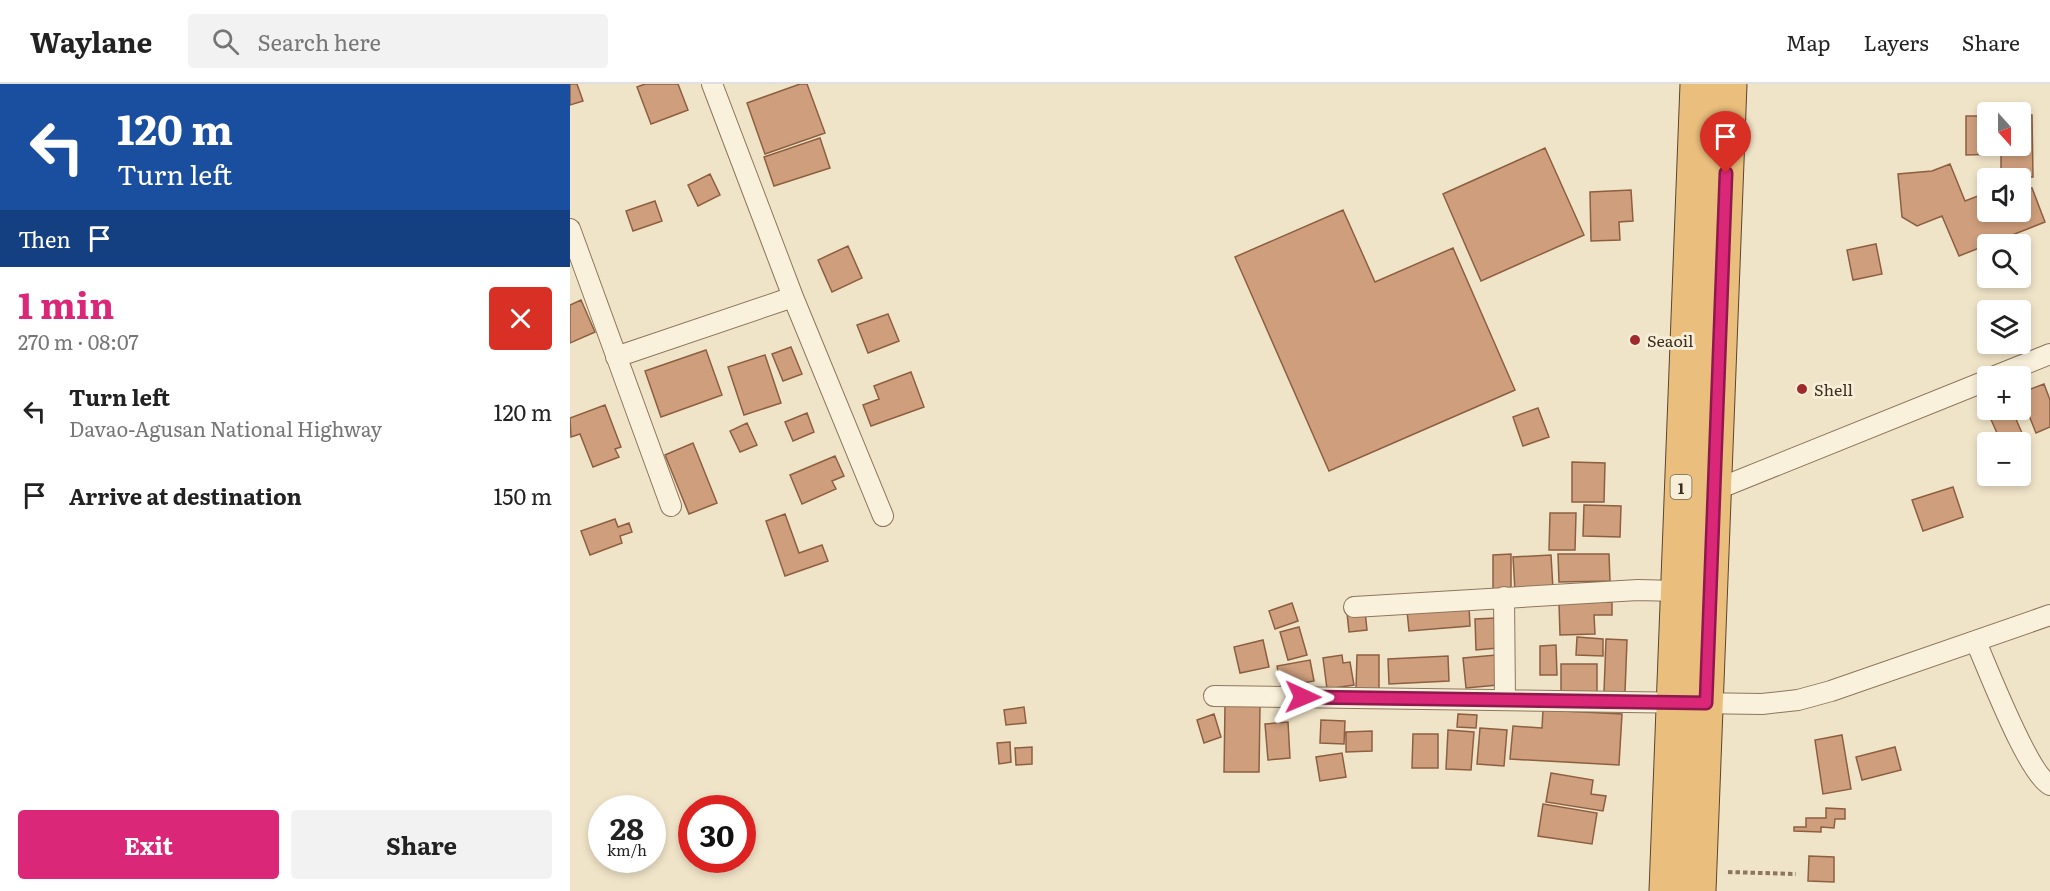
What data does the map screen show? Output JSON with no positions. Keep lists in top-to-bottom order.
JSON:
{
  "streets": {
    "highway": ["1"]
  },
  "places": ["Seaoil", "Shell"],
  "north": "bottom",
  "page": {
    "header": "Waylane",
    "search": "Search here",
    "nav": ["Map", "Layers", "Share"],
    "turn": ["120 m", "Turn left"],
    "map_buttons": ["+", "−"],
    "then": "Then",
    "heading": ["1 min", "270 m · 08:07"],
    "list": [
      {
        "name": "Turn left",
        "note": "Davao-Agusan National Highway",
        "value": "120 m"
      },
      {
        "name": "Arrive at destination",
        "value": "150 m"
      }
    ],
    "speed": "28 km/h",
    "limit": "30",
    "buttons": ["Exit", "Share"]
  }
}
